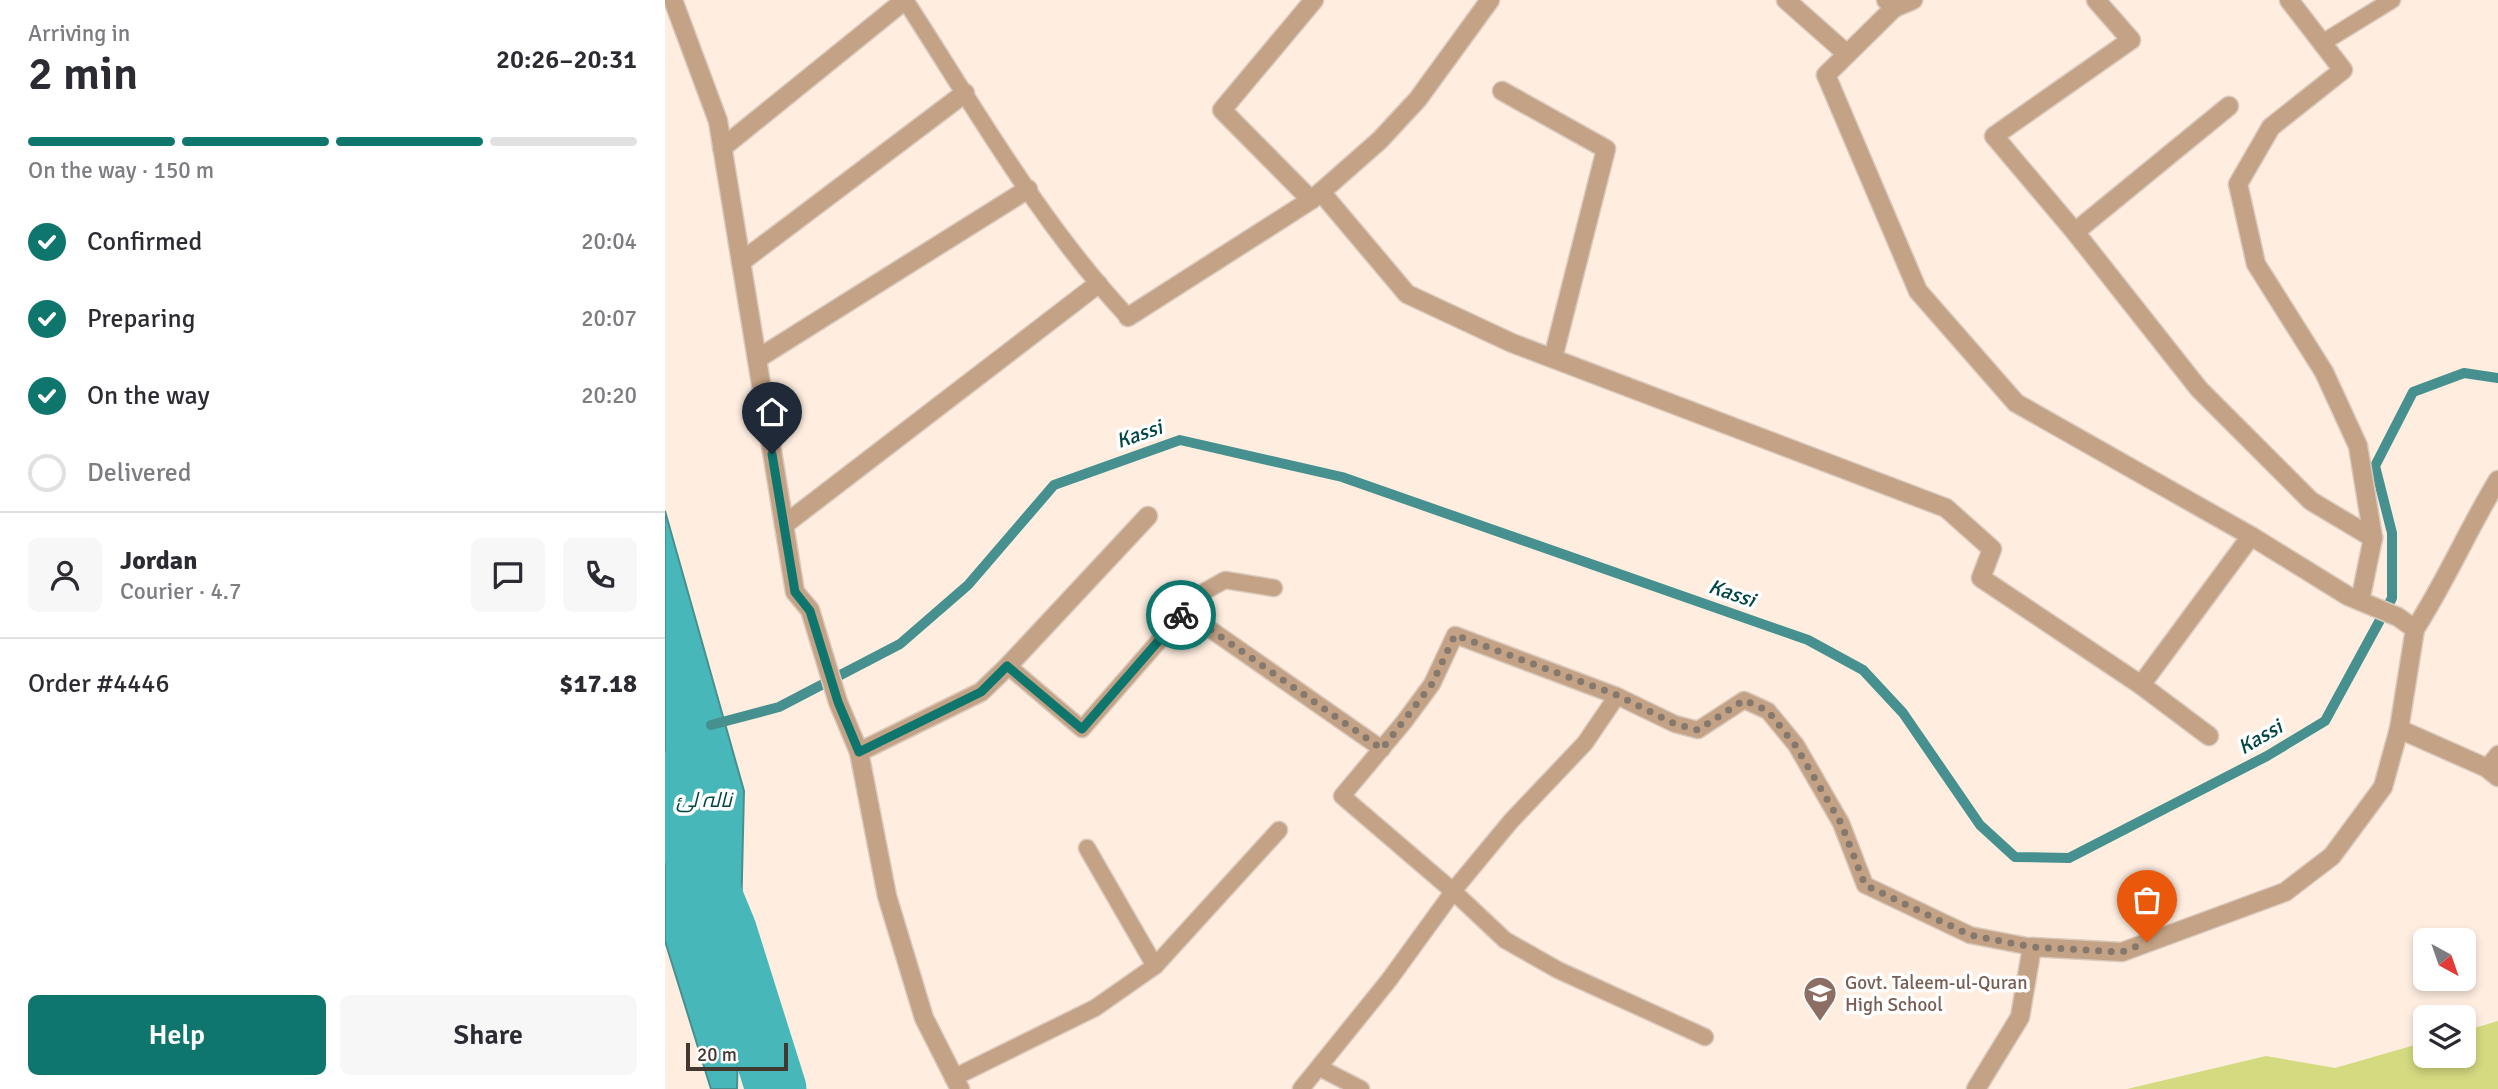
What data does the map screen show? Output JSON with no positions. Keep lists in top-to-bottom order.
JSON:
{
  "water": ["Kassi", "نالہ لئ"],
  "places": {
    "school or university": ["Govt. Taleem-ul-Quran High School"]
  },
  "scale_bar": "20 m",
  "north": "bottom right",
  "page": {
    "heading": ["2 min", "Arriving in", "20:26–20:31"],
    "panel": [
      "Jordan",
      "Courier · 4.7",
      "Order #4446",
      "$17.18"
    ],
    "bar": "On the way · 150 m",
    "list": [
      ["Confirmed", "20:04"],
      ["Preparing", "20:07"],
      ["On the way", "20:20"],
      "Delivered"
    ],
    "buttons": ["Help", "Share"],
    "scale": "20 m"
  }
}
